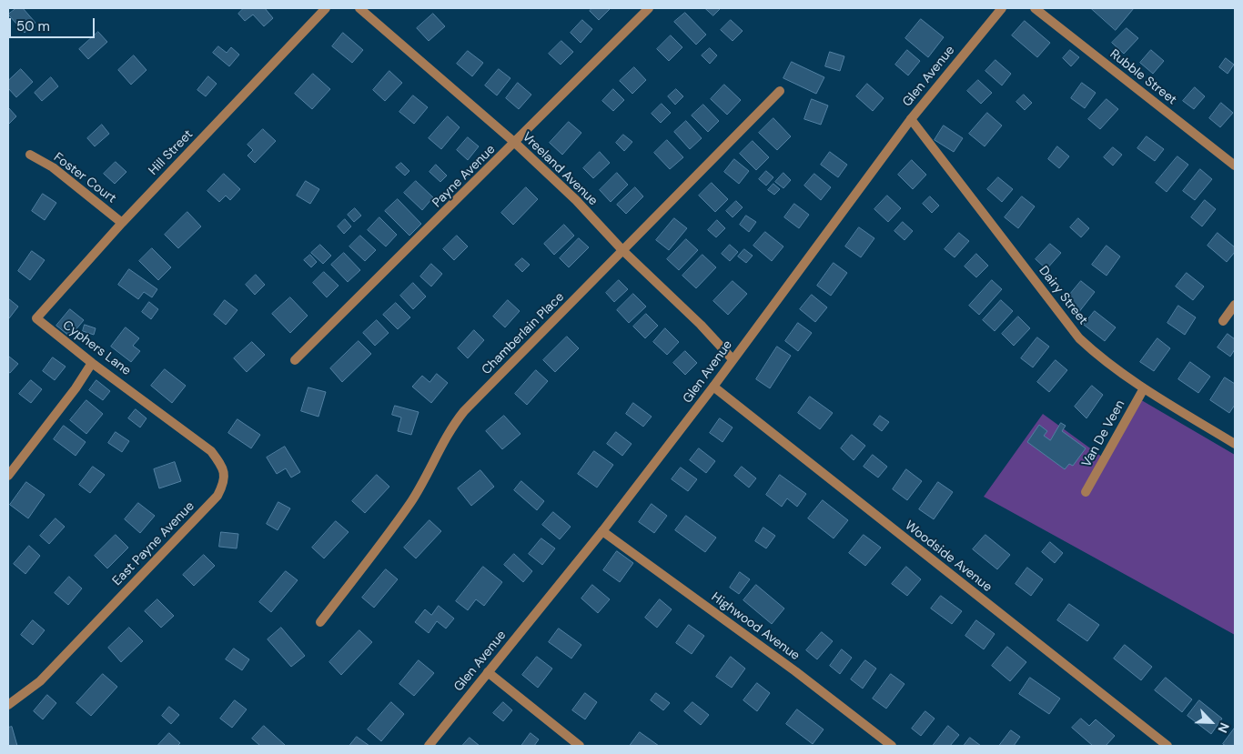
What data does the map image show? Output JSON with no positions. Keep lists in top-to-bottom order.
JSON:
{
  "streets": {
    "street": [
      "Glen Avenue",
      "Rubble Street",
      "Hill Street",
      "Vreeland Avenue",
      "Payne Avenue",
      "Foster Court",
      "Dairy Street",
      "Chamberlain Place",
      "Cyphers Lane",
      "Van De Veen",
      "East Payne Avenue",
      "Woodside Avenue",
      "Highwood Avenue"
    ]
  },
  "crossings": [
    ["Glen Avenue", "Vreeland Avenue"],
    ["Glen Avenue", "Dairy Street"],
    ["Glen Avenue", "Woodside Avenue"],
    ["Glen Avenue", "Highwood Avenue"],
    ["Hill Street", "Foster Court"],
    ["Hill Street", "Cyphers Lane"],
    ["Vreeland Avenue", "Payne Avenue"],
    ["Vreeland Avenue", "Chamberlain Place"],
    ["Dairy Street", "Van De Veen"],
    ["Cyphers Lane", "East Payne Avenue"]
  ],
  "scale_bar": "50 m",
  "north": "bottom right"
}
